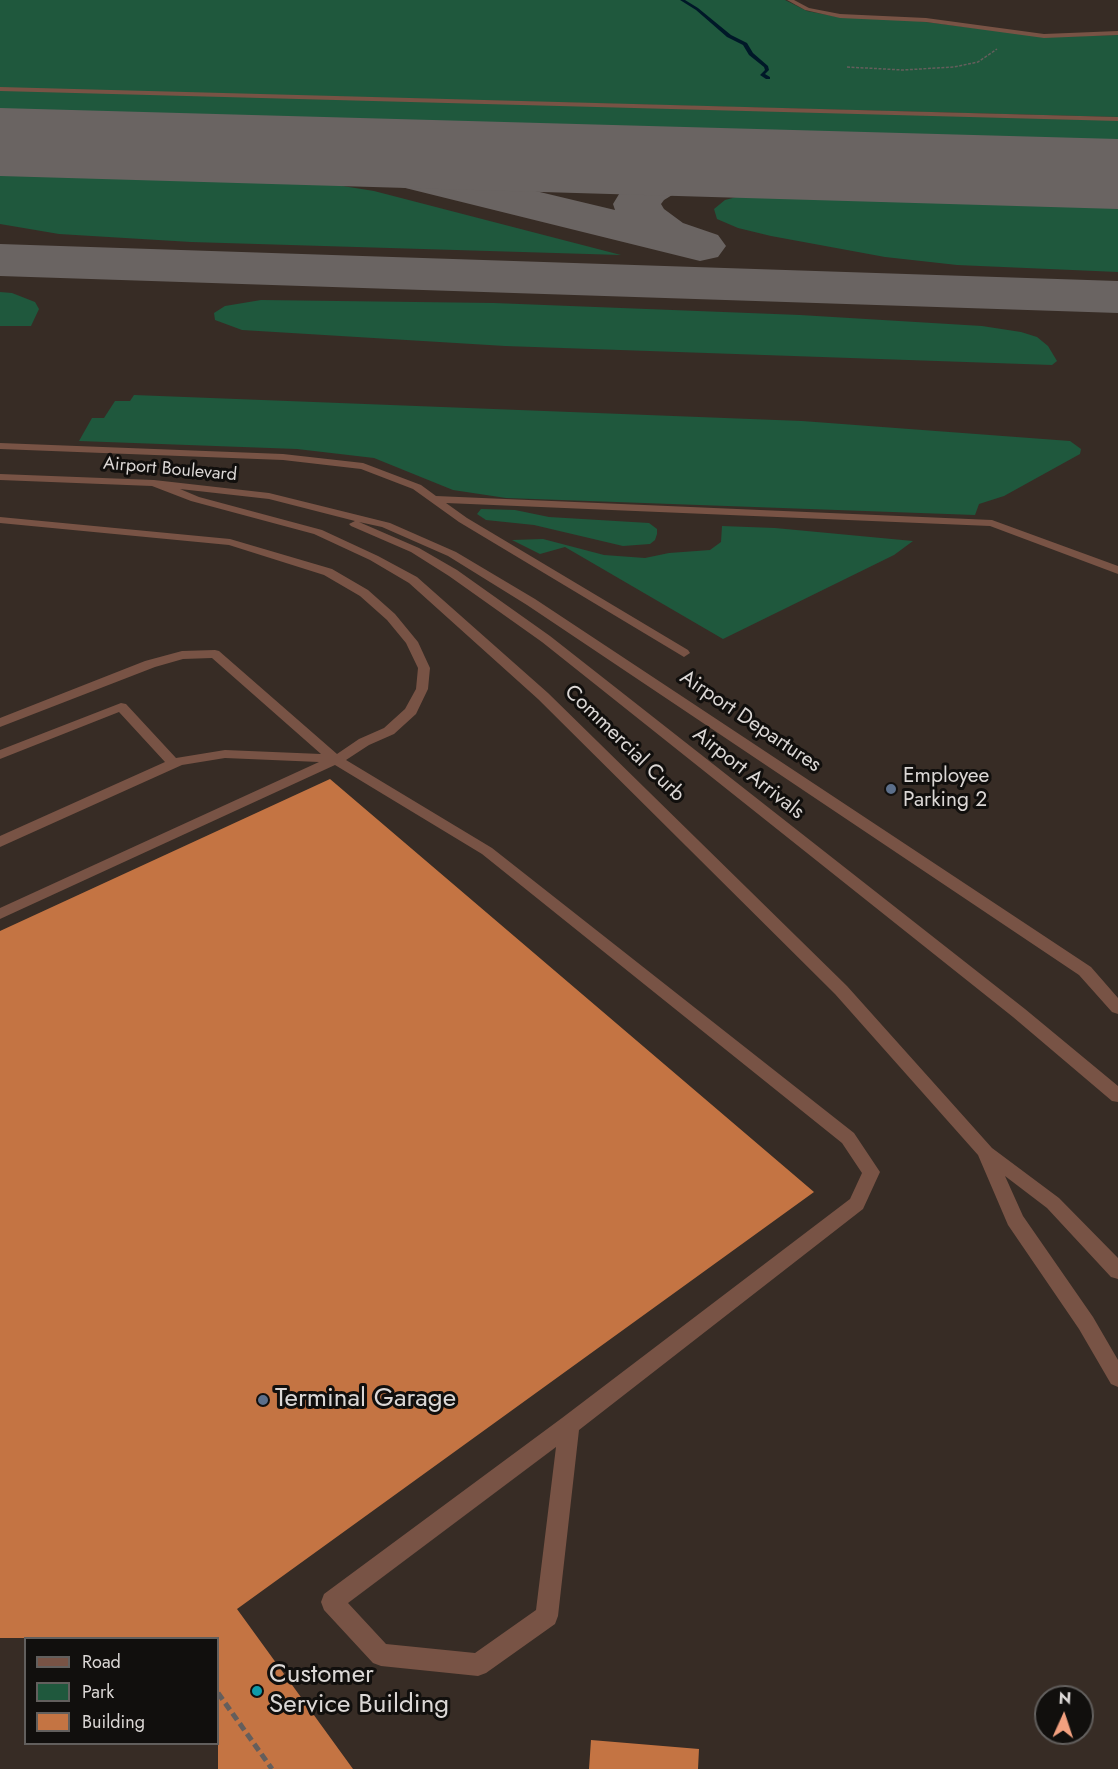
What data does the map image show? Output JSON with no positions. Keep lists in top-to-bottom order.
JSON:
{
  "streets": {
    "street": [
      "Airport Boulevard",
      "Airport Departures",
      "Commercial Curb",
      "Airport Arrivals"
    ]
  },
  "crossings": [
    ["Airport Boulevard", "Airport Departures"],
    ["Airport Boulevard", "Commercial Curb"],
    ["Airport Boulevard", "Airport Arrivals"],
    ["Airport Departures", "Airport Arrivals"]
  ],
  "places": ["Employee Parking 2", "Terminal Garage", "Customer Service Building"],
  "legend": ["Road", "Park", "Building"],
  "north": "top"
}
